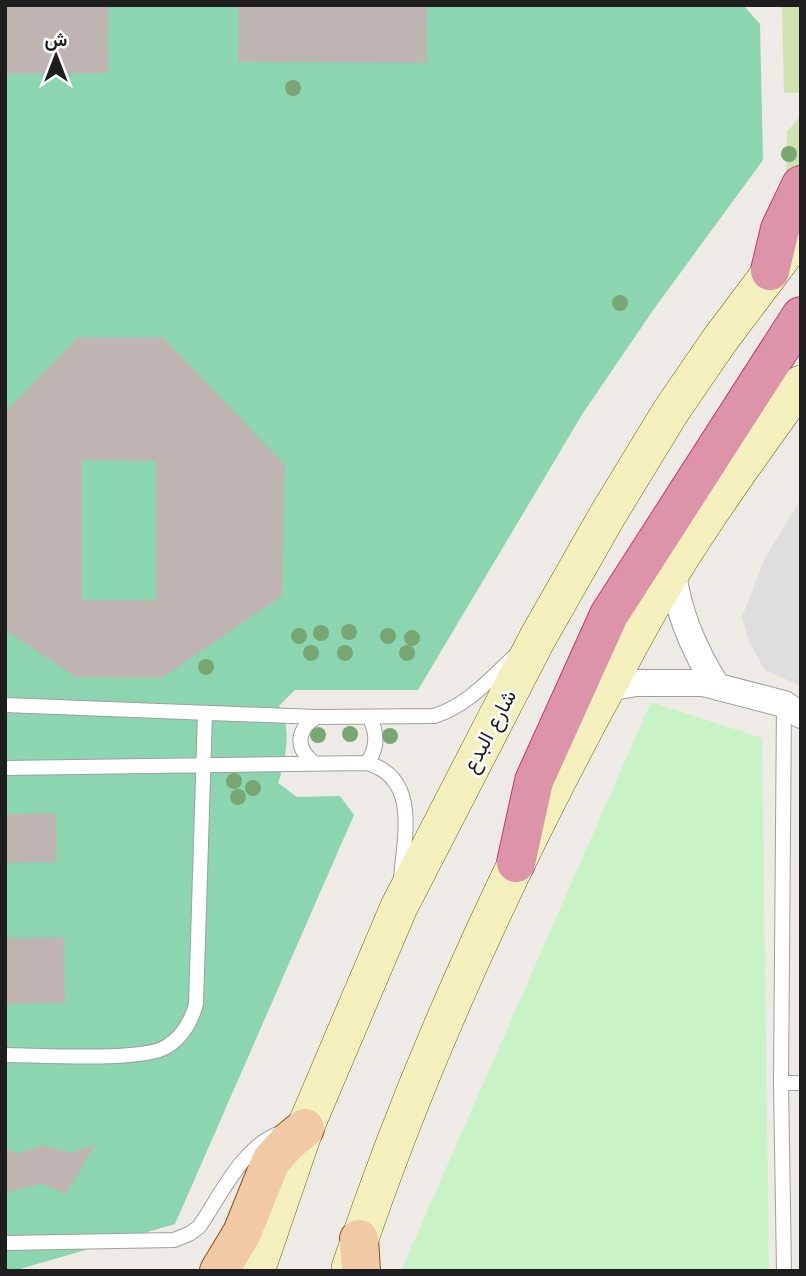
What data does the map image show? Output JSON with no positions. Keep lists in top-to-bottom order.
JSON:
{
  "streets": {
    "main road": ["شارع البدع"]
  },
  "north": "top"
}
